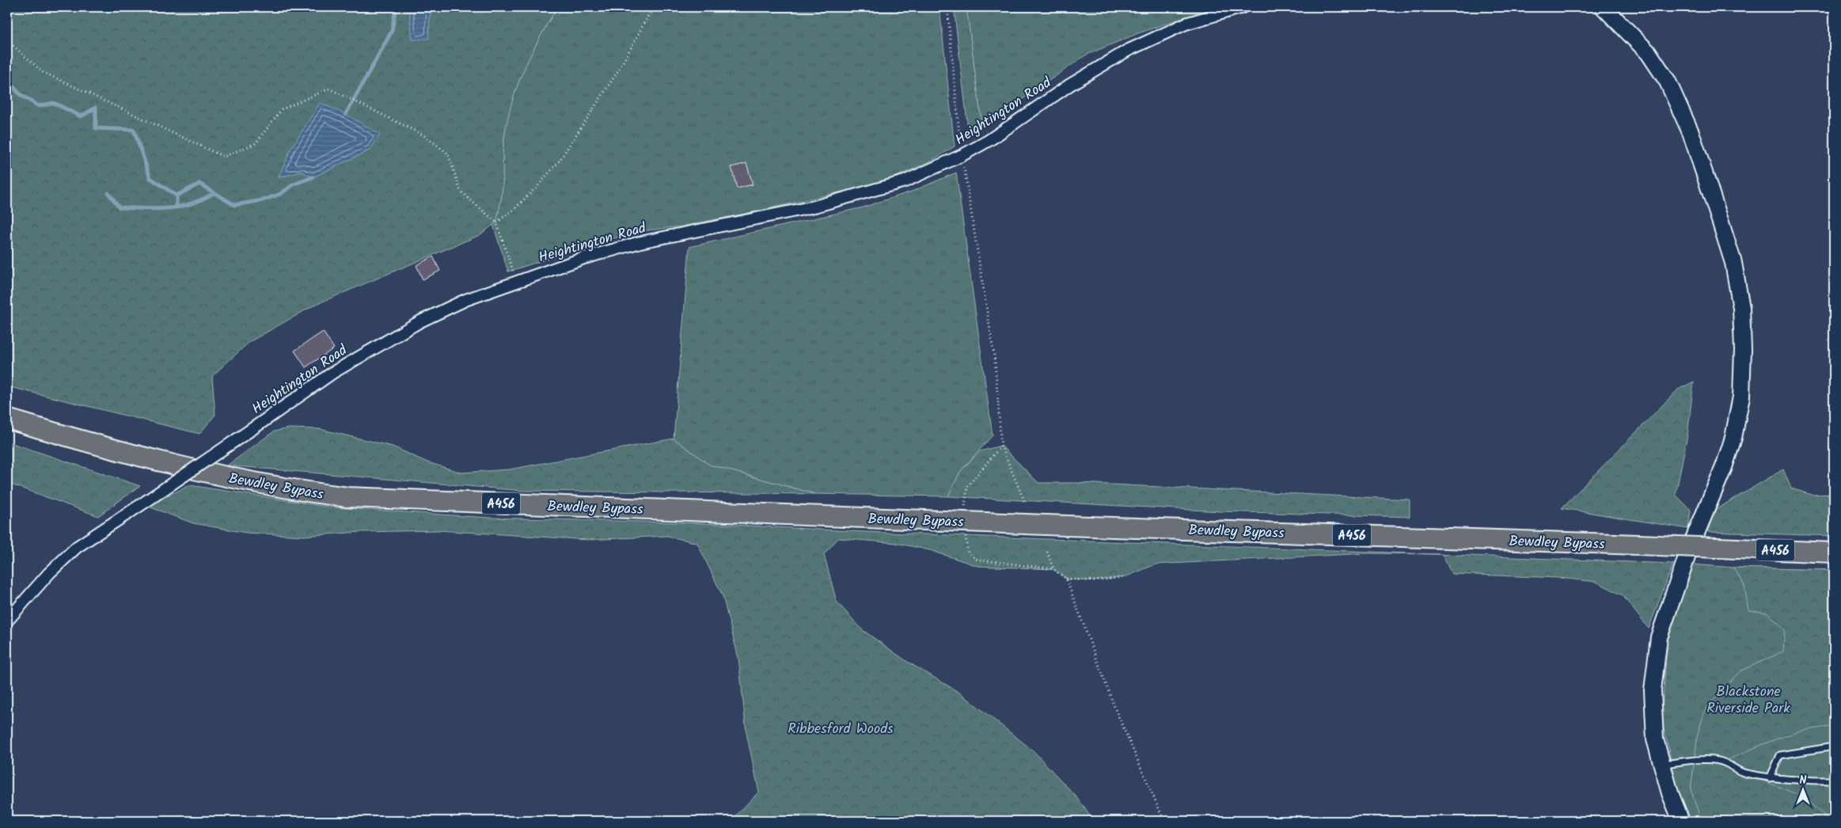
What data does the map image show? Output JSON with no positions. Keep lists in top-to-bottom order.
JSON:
{
  "streets": {
    "highway": ["Bewdley Bypass", "A456"],
    "street": ["Heightington Road"]
  },
  "parks": ["Blackstone Riverside Park", "Ribbesford Woods"],
  "north": "top"
}
